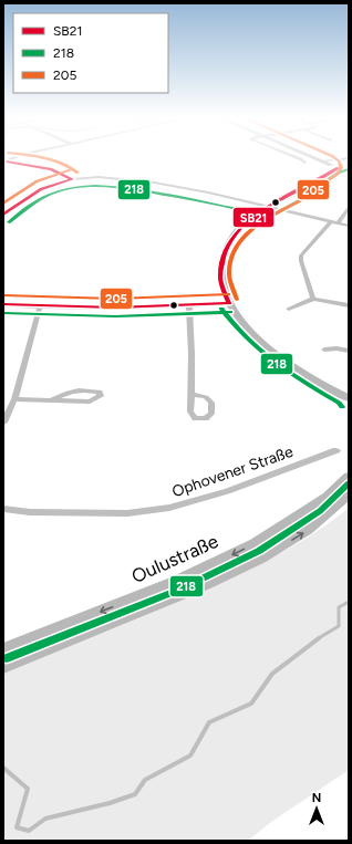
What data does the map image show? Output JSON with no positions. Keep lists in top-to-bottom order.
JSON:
{
  "streets": {
    "main road": ["Oulustraße"],
    "street": ["Ophovener Straße"]
  },
  "lines": ["transit line 205", "transit line SB21", "transit line 218"],
  "legend": ["SB21", "218", "205"],
  "north": "top"
}
